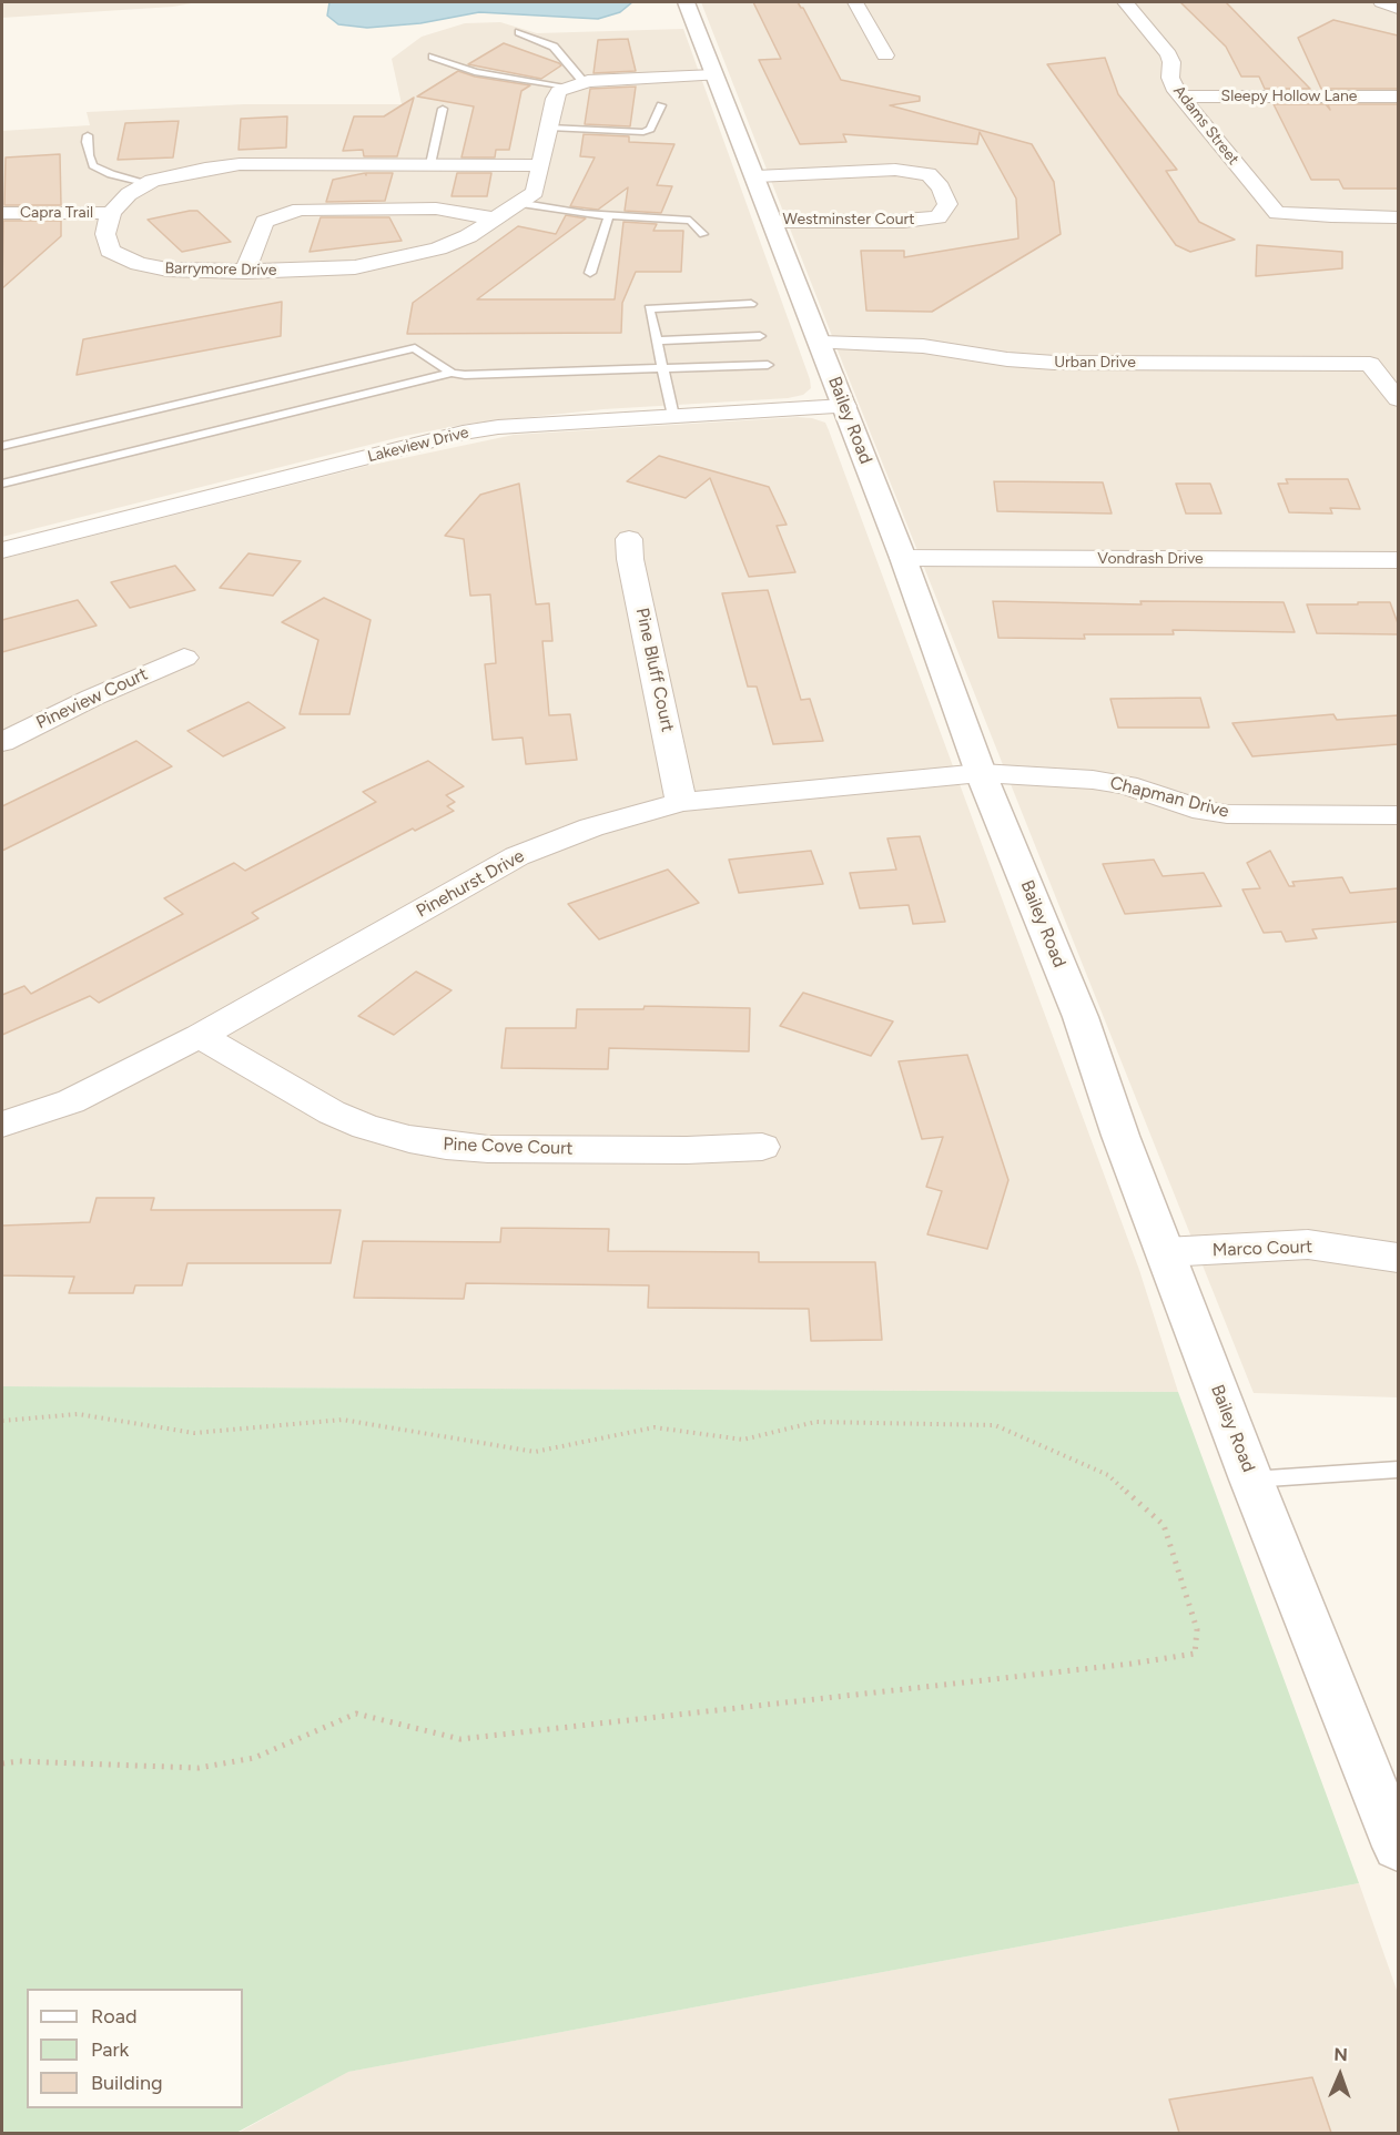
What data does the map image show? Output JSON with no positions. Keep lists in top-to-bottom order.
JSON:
{
  "streets": {
    "street": [
      "Sleepy Hollow Lane",
      "Adams Street",
      "Capra Trail",
      "Westminster Court",
      "Barrymore Drive",
      "Urban Drive",
      "Bailey Road",
      "Lakeview Drive",
      "Vondrash Drive",
      "Pine Bluff Court",
      "Pineview Court",
      "Chapman Drive",
      "Pinehurst Drive",
      "Pine Cove Court",
      "Marco Court"
    ]
  },
  "crossings": [
    ["Sleepy Hollow Lane", "Adams Street"],
    ["Capra Trail", "Barrymore Drive"],
    ["Westminster Court", "Bailey Road"],
    ["Urban Drive", "Bailey Road"],
    ["Bailey Road", "Lakeview Drive"],
    ["Bailey Road", "Vondrash Drive"],
    ["Bailey Road", "Chapman Drive"],
    ["Bailey Road", "Pinehurst Drive"],
    ["Bailey Road", "Marco Court"],
    ["Pine Bluff Court", "Pinehurst Drive"],
    ["Chapman Drive", "Pinehurst Drive"],
    ["Pinehurst Drive", "Pine Cove Court"]
  ],
  "legend": ["Road", "Park", "Building"],
  "north": "top"
}
